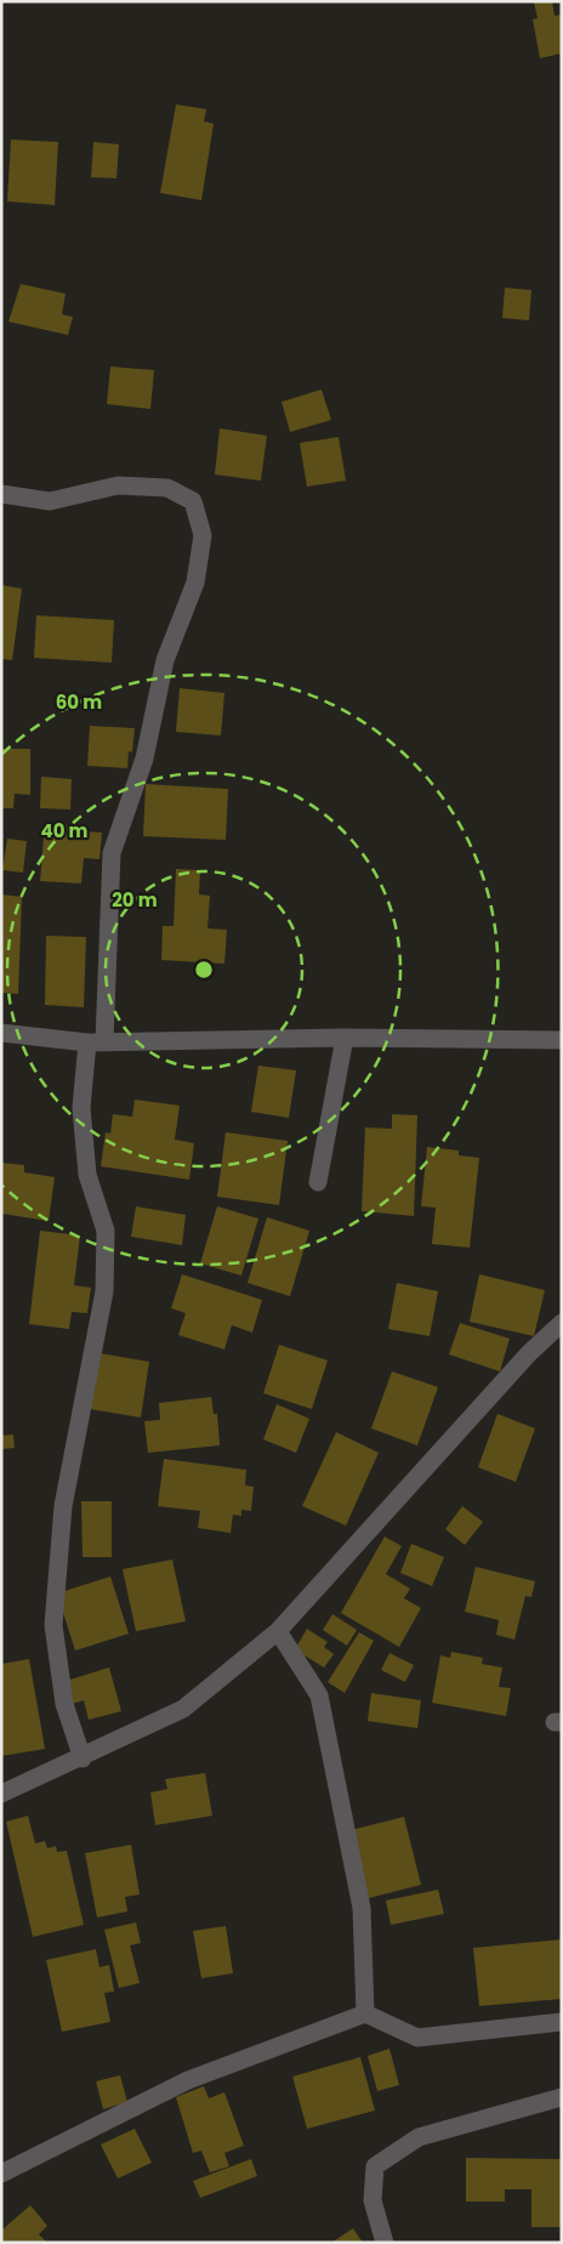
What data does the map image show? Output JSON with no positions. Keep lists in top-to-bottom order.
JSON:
{
  "rings": ["60 m", "40 m", "20 m"]
}
